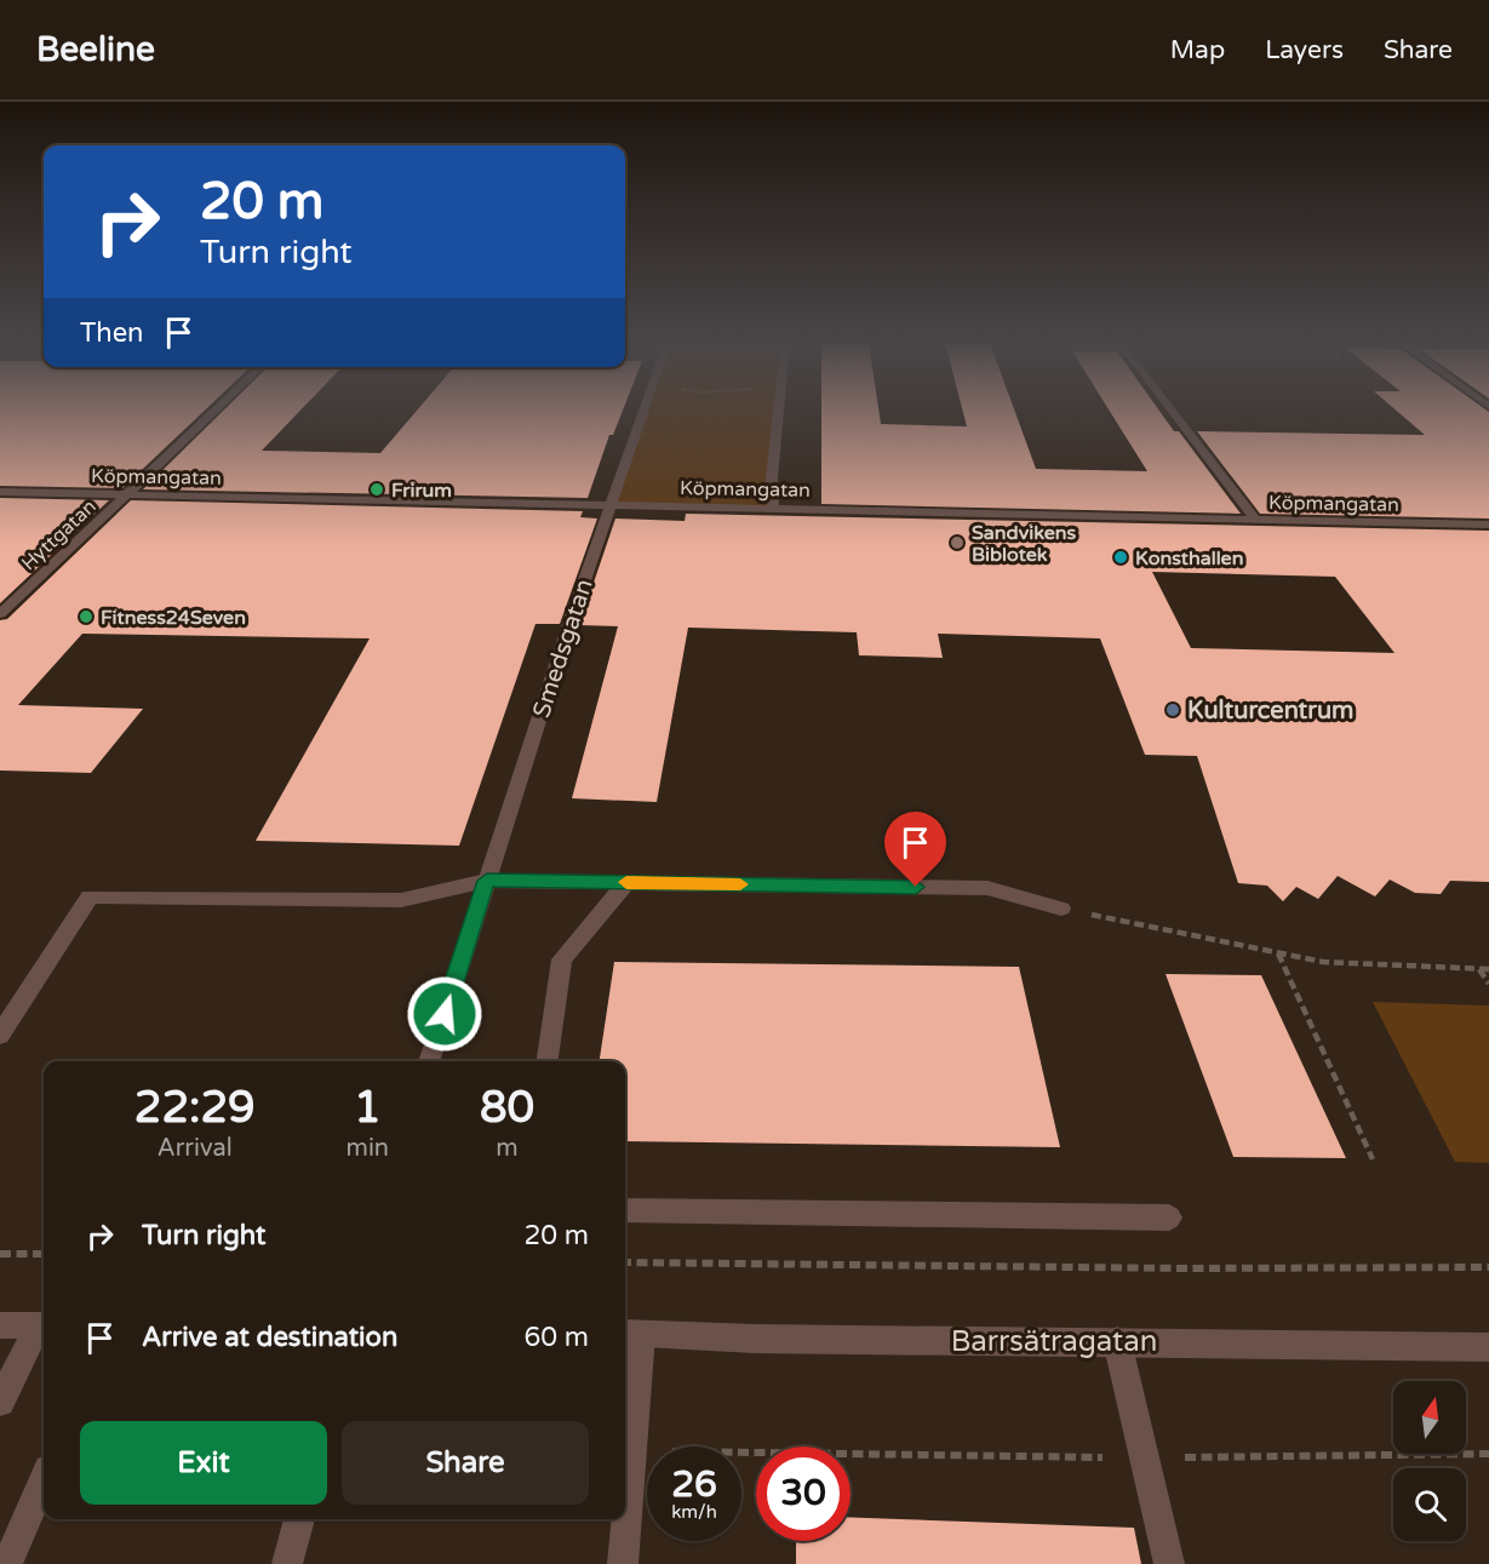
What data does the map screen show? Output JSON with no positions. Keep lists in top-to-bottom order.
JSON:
{
  "streets": {
    "street": [
      "Köpmangatan",
      "Hyttgatan",
      "Smedsgatan",
      "Barrsätragatan"
    ]
  },
  "crossings": [
    ["Köpmangatan", "Hyttgatan"],
    ["Köpmangatan", "Smedsgatan"]
  ],
  "places": [
    "Frirum",
    "Sandvikens Biblotek",
    "Konsthallen",
    "Fitness24Seven",
    "Kulturcentrum"
  ],
  "north": "top",
  "page": {
    "header": "Beeline",
    "nav": ["Map", "Layers", "Share"],
    "turn": ["20 m", "Turn right"],
    "then": "Then",
    "eta": [
      "22:29",
      "Arrival",
      "1",
      "min",
      "80",
      "m"
    ],
    "list": [
      {
        "name": "Turn right",
        "value": "20 m"
      },
      {
        "name": "Arrive at destination",
        "value": "60 m"
      }
    ],
    "buttons": ["Exit", "Share"],
    "speed": "26 km/h",
    "limit": "30"
  }
}
